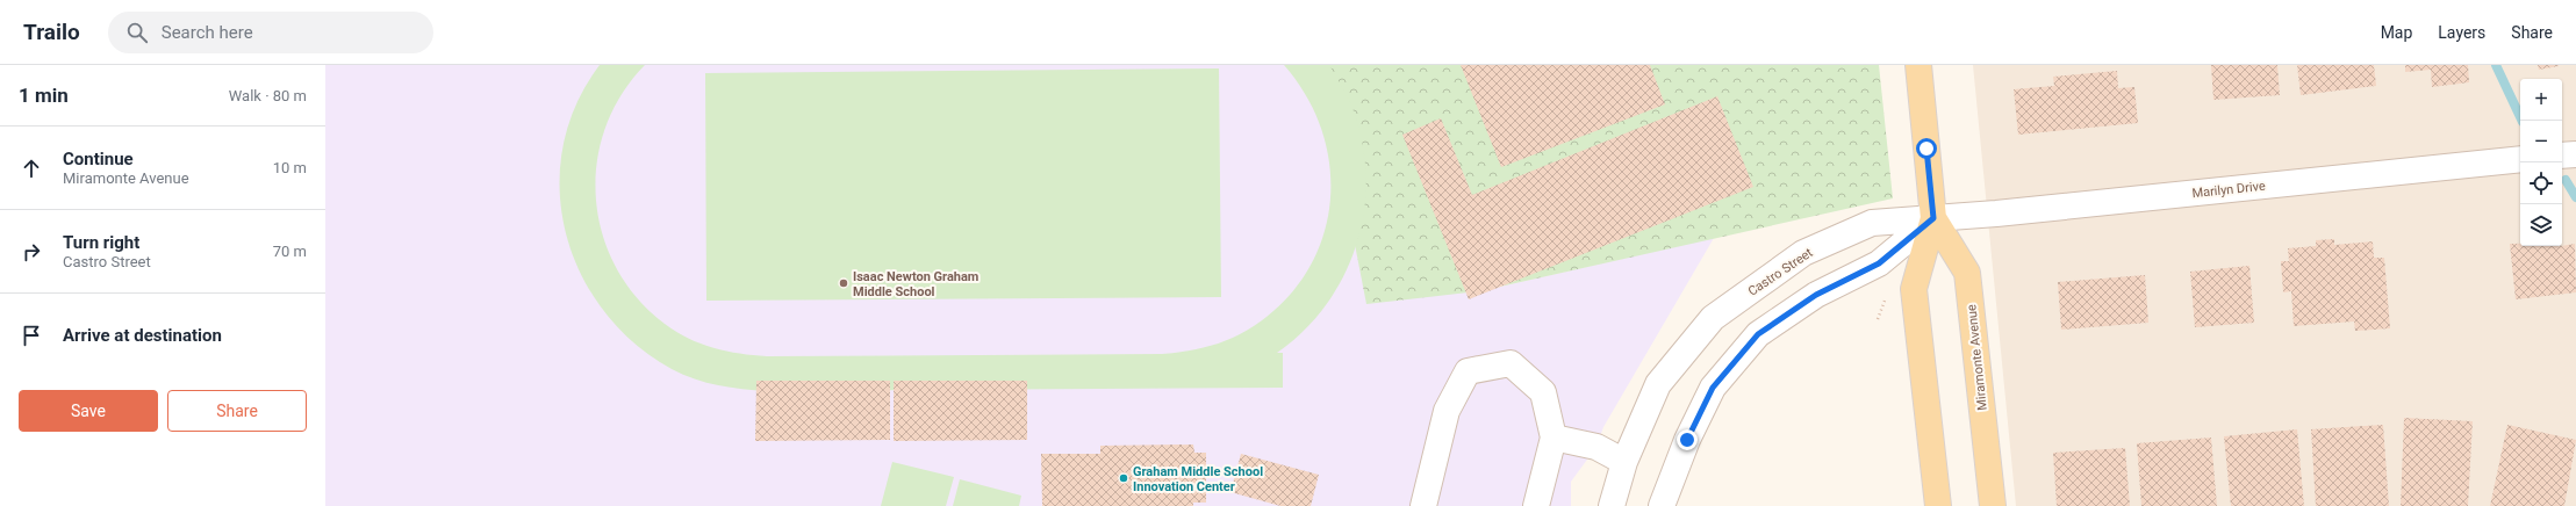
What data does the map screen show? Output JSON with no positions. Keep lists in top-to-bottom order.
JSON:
{
  "streets": {
    "main road": ["Miramonte Avenue"],
    "street": ["Marilyn Drive", "Castro Street"]
  },
  "crossings": [
    ["Marilyn Drive", "Castro Street"],
    ["Marilyn Drive", "Miramonte Avenue"],
    ["Castro Street", "Miramonte Avenue"]
  ],
  "places": ["Isaac Newton Graham Middle School", "Graham Middle School Innovation Center"],
  "page": {
    "header": "Trailo",
    "search": "Search here",
    "nav": ["Map", "Layers", "Share"],
    "heading": ["1 min", "Walk · 80 m"],
    "map_buttons": ["+", "−"],
    "list": [
      ["Continue", "Miramonte Avenue", "10 m"],
      ["Turn right", "Castro Street", "70 m"],
      "Arrive at destination"
    ],
    "buttons": ["Save", "Share"]
  }
}
